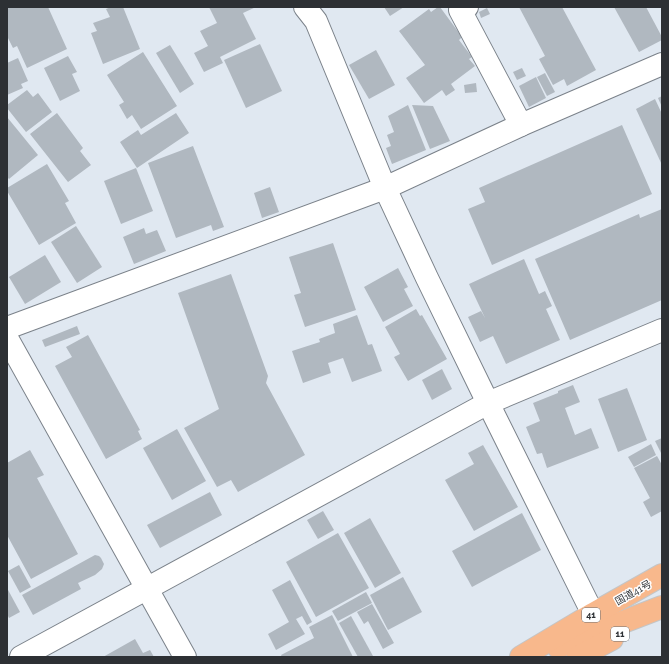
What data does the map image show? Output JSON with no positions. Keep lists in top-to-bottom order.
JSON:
{
  "streets": {
    "highway": ["国道41号", "41", "11"]
  }
}
